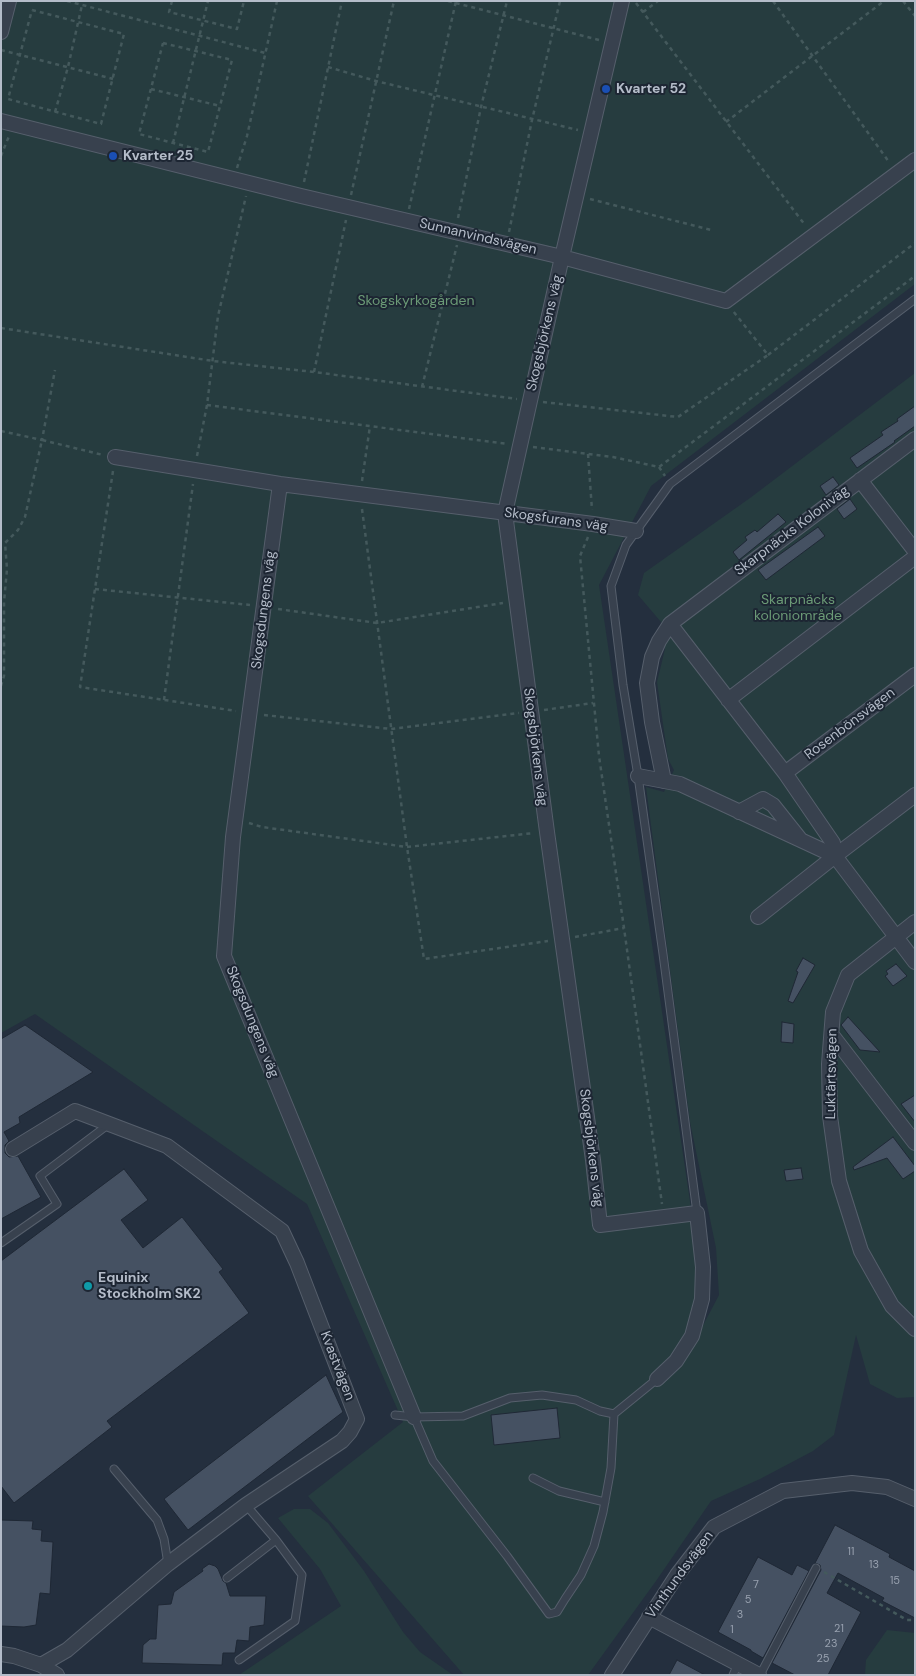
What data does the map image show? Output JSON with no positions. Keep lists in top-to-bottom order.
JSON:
{
  "streets": {
    "street": [
      "Sunnanvindsvägen",
      "Skogsbjörkens väg",
      "Skogsfurans väg",
      "Skarpnäcks Koloniväg",
      "Skogsdungens väg",
      "Rosenbönsvägen",
      "Luktärtsvägen",
      "Kvastvägen",
      "Vinthundsvägen"
    ]
  },
  "crossings": [
    ["Sunnanvindsvägen", "Skogsbjörkens väg"],
    ["Skogsbjörkens väg", "Skogsfurans väg"],
    ["Skogsfurans väg", "Skogsdungens väg"]
  ],
  "parks": ["Skogskyrkogården", "Skarpnäcks koloniområde"],
  "places": ["Kvarter 52", "Kvarter 25", "Equinix Stockholm SK2"],
  "house_numbers": [
    "11",
    "13",
    "15",
    "7",
    "5",
    "3",
    "21",
    "1",
    "23",
    "25"
  ]
}
